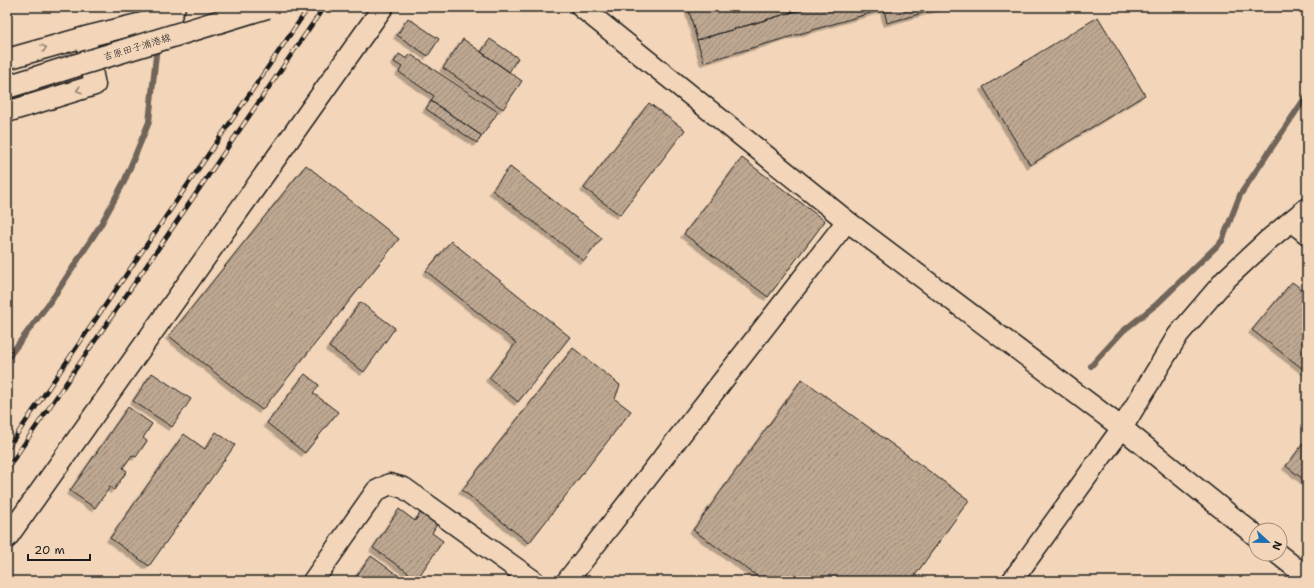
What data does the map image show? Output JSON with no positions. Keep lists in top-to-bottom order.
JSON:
{
  "streets": {
    "main road": ["吉原田子浦港線"]
  },
  "scale_bar": "20 m",
  "north": "right"
}
